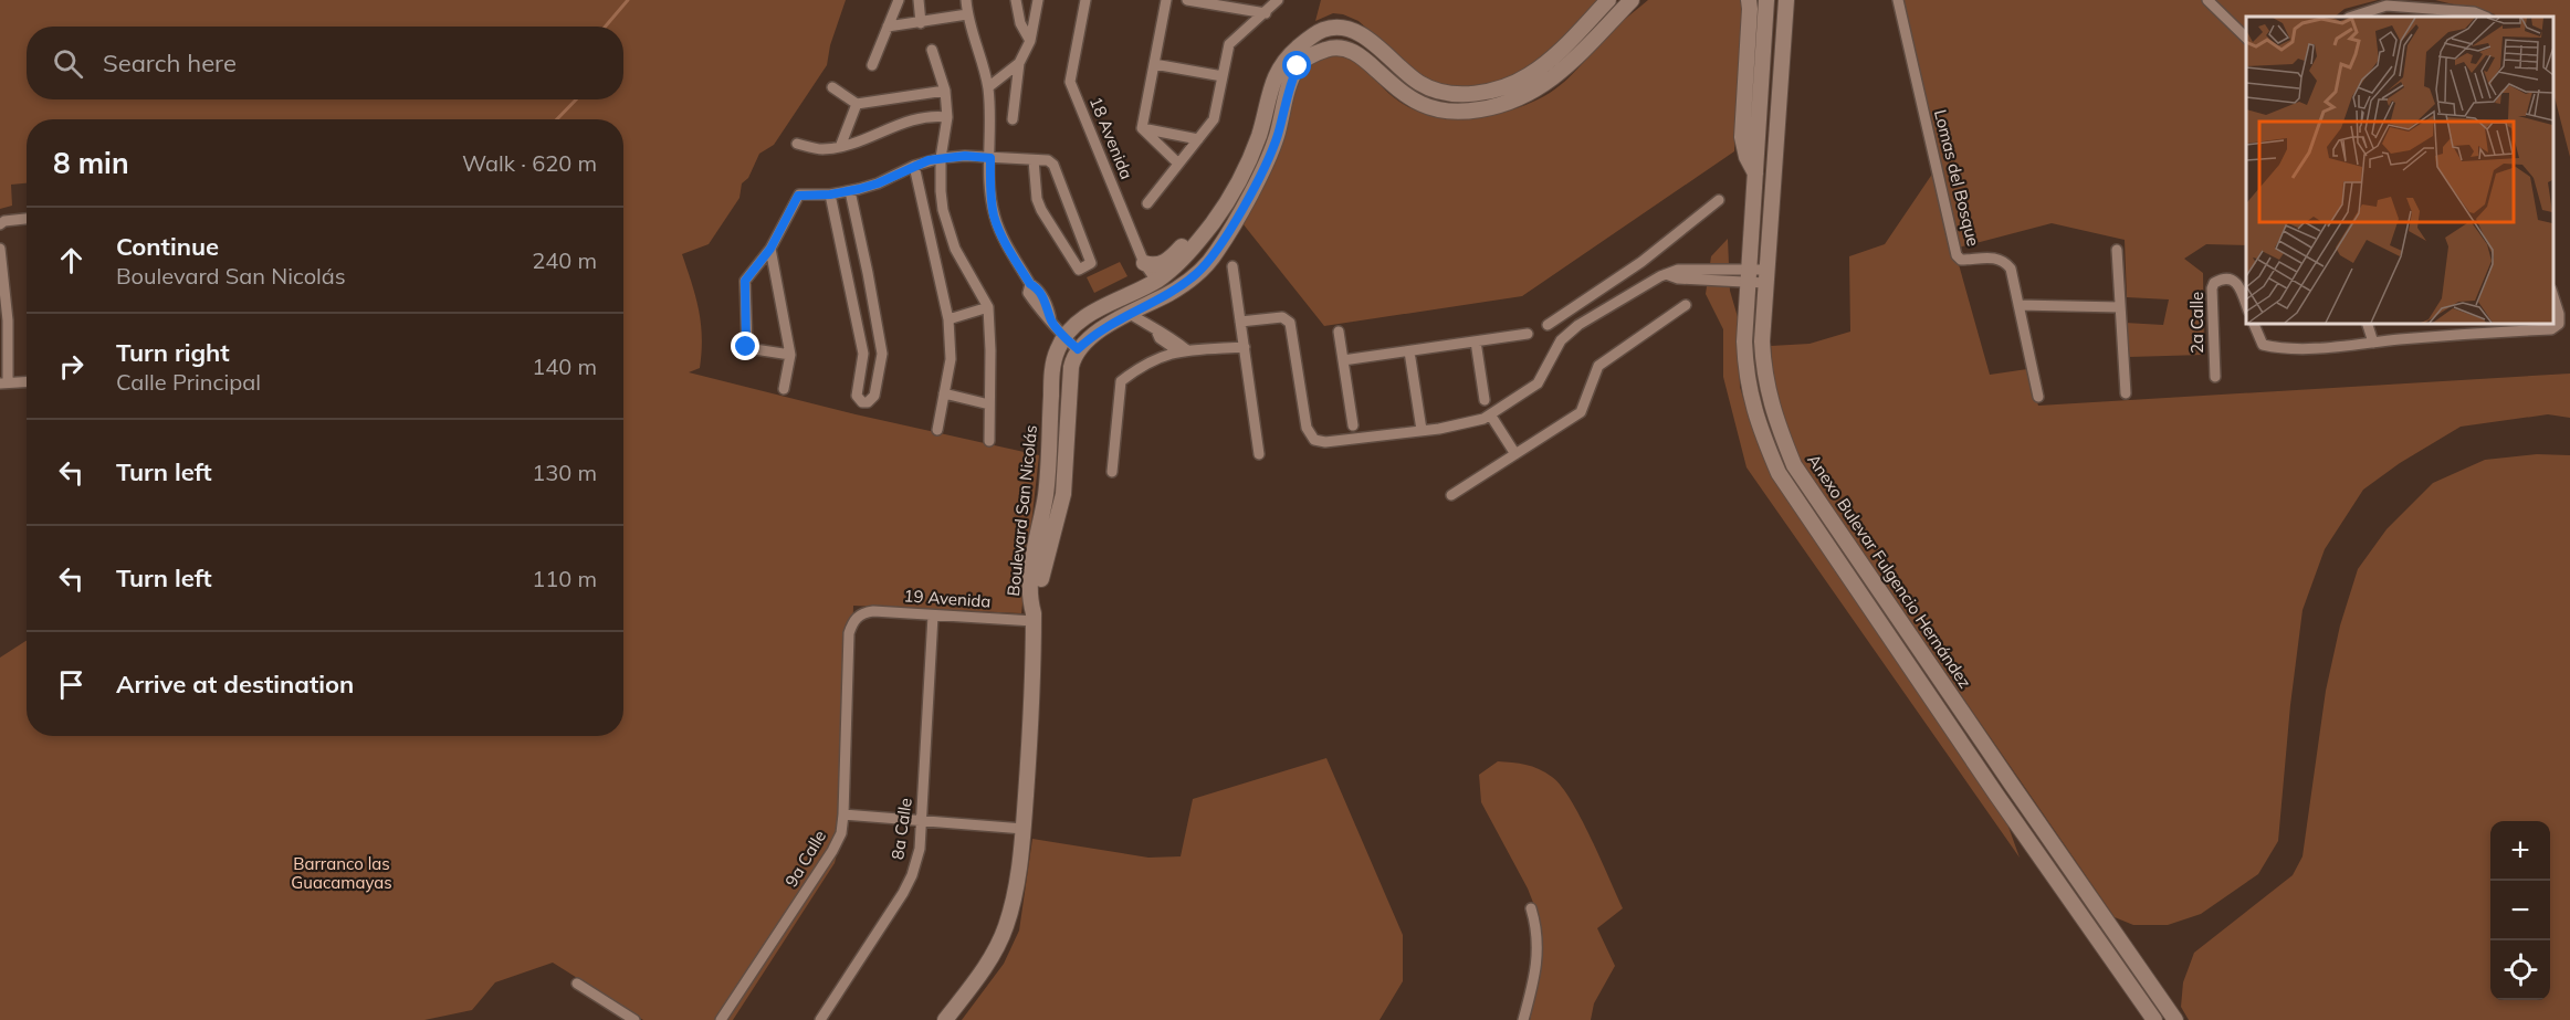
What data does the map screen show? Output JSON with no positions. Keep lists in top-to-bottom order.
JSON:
{
  "streets": {
    "main road": ["Boulevard San Nicolás", "Anexo Bulevar Fulgencio Hernández"],
    "street": [
      "18 Avenida",
      "Lomas del Bosque",
      "2a Calle",
      "19 Avenida",
      "8a Calle",
      "9a Calle"
    ]
  },
  "crossings": [
    ["18 Avenida", "Boulevard San Nicolás"],
    ["Boulevard San Nicolás", "19 Avenida"],
    ["19 Avenida", "8a Calle"],
    ["19 Avenida", "9a Calle"]
  ],
  "parks": ["Barranco las Guacamayas"],
  "page": {
    "search": "Search here",
    "heading": ["8 min", "Walk · 620 m"],
    "list": [
      ["Continue", "Boulevard San Nicolás", "240 m"],
      ["Turn right", "Calle Principal", "140 m"],
      ["Turn left", "130 m"],
      ["Turn left", "110 m"],
      "Arrive at destination"
    ],
    "map_buttons": ["+", "−"]
  }
}
